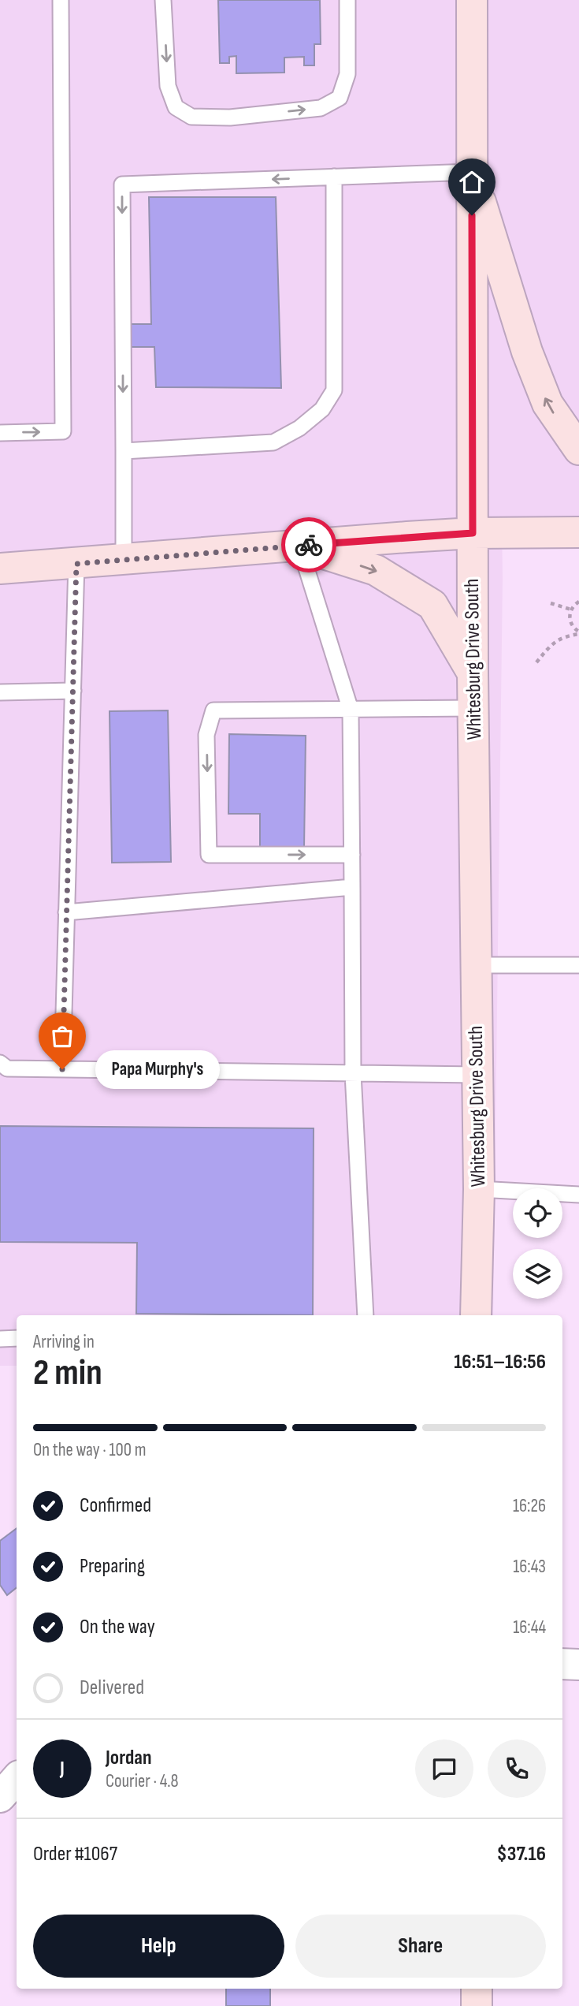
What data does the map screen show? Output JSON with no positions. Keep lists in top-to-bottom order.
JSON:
{
  "streets": {
    "main road": ["Whitesburg Drive South"]
  },
  "places": ["Papa Murphy's"],
  "page": {
    "bubble": "Papa Murphy's",
    "heading": ["2 min", "Arriving in", "16:51–16:56"],
    "panel": [
      "Jordan",
      "Courier · 4.8",
      "Order #1067",
      "$37.16"
    ],
    "bar": "On the way · 100 m",
    "list": [
      ["Confirmed", "16:26"],
      ["Preparing", "16:43"],
      ["On the way", "16:44"],
      "Delivered"
    ],
    "round": "J",
    "buttons": ["Help", "Share"]
  }
}
